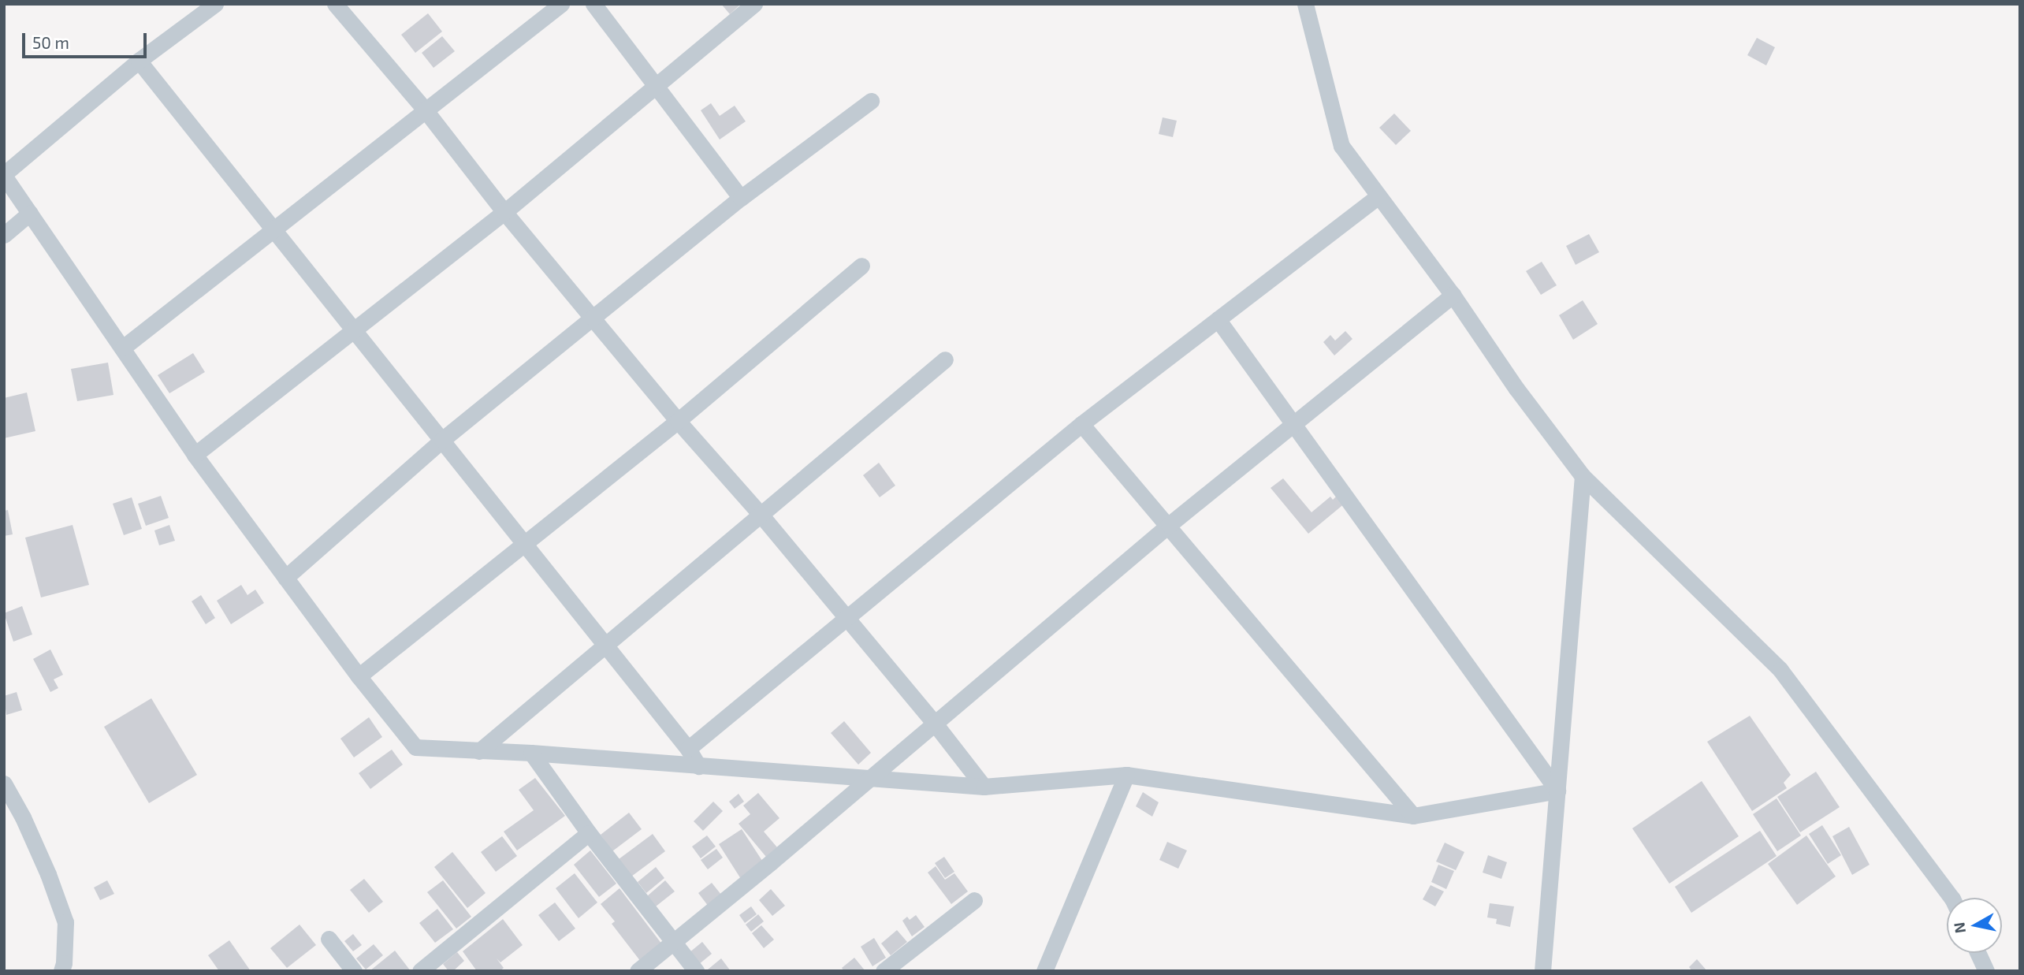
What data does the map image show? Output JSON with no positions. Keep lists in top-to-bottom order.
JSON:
{
  "scale_bar": "50 m",
  "north": "left"
}
